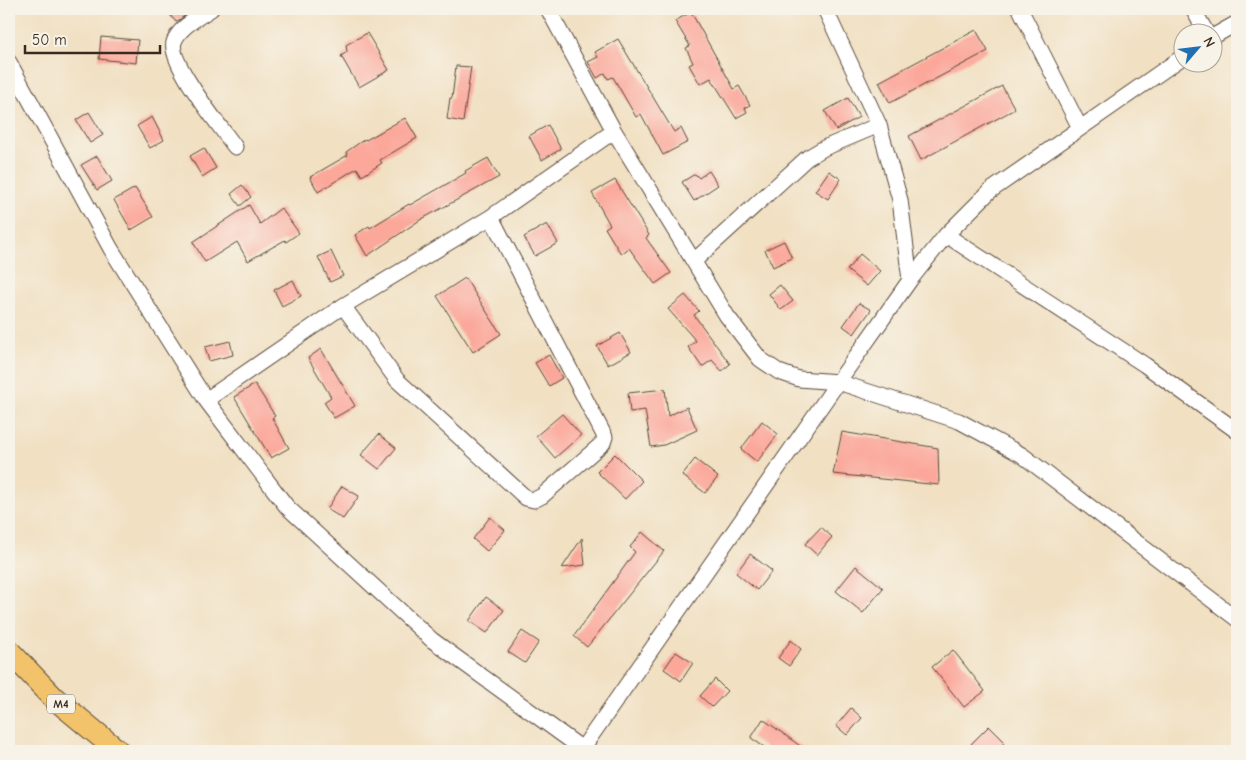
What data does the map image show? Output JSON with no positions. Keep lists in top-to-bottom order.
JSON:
{
  "streets": {
    "main road": ["M4"]
  },
  "scale_bar": "50 m",
  "north": "top right"
}
